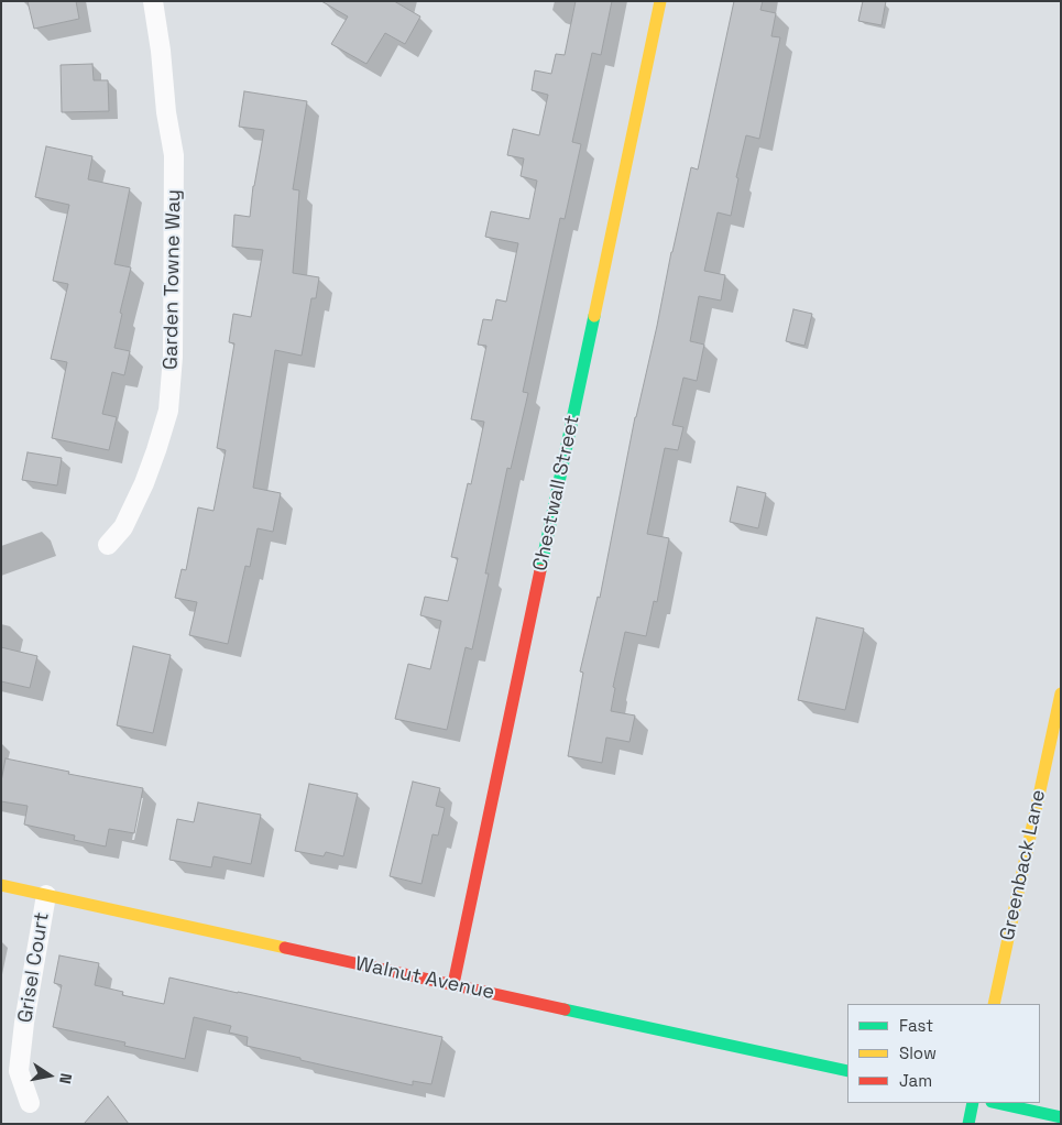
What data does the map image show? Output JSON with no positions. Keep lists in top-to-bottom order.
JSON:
{
  "streets": {
    "street": [
      "Garden Towne Way",
      "Chestwall Street",
      "Greenback Lane",
      "Grisel Court",
      "Walnut Avenue"
    ]
  },
  "crossings": [
    ["Chestwall Street", "Walnut Avenue"],
    ["Grisel Court", "Walnut Avenue"]
  ],
  "legend": ["Fast", "Slow", "Jam"],
  "north": "right"
}
